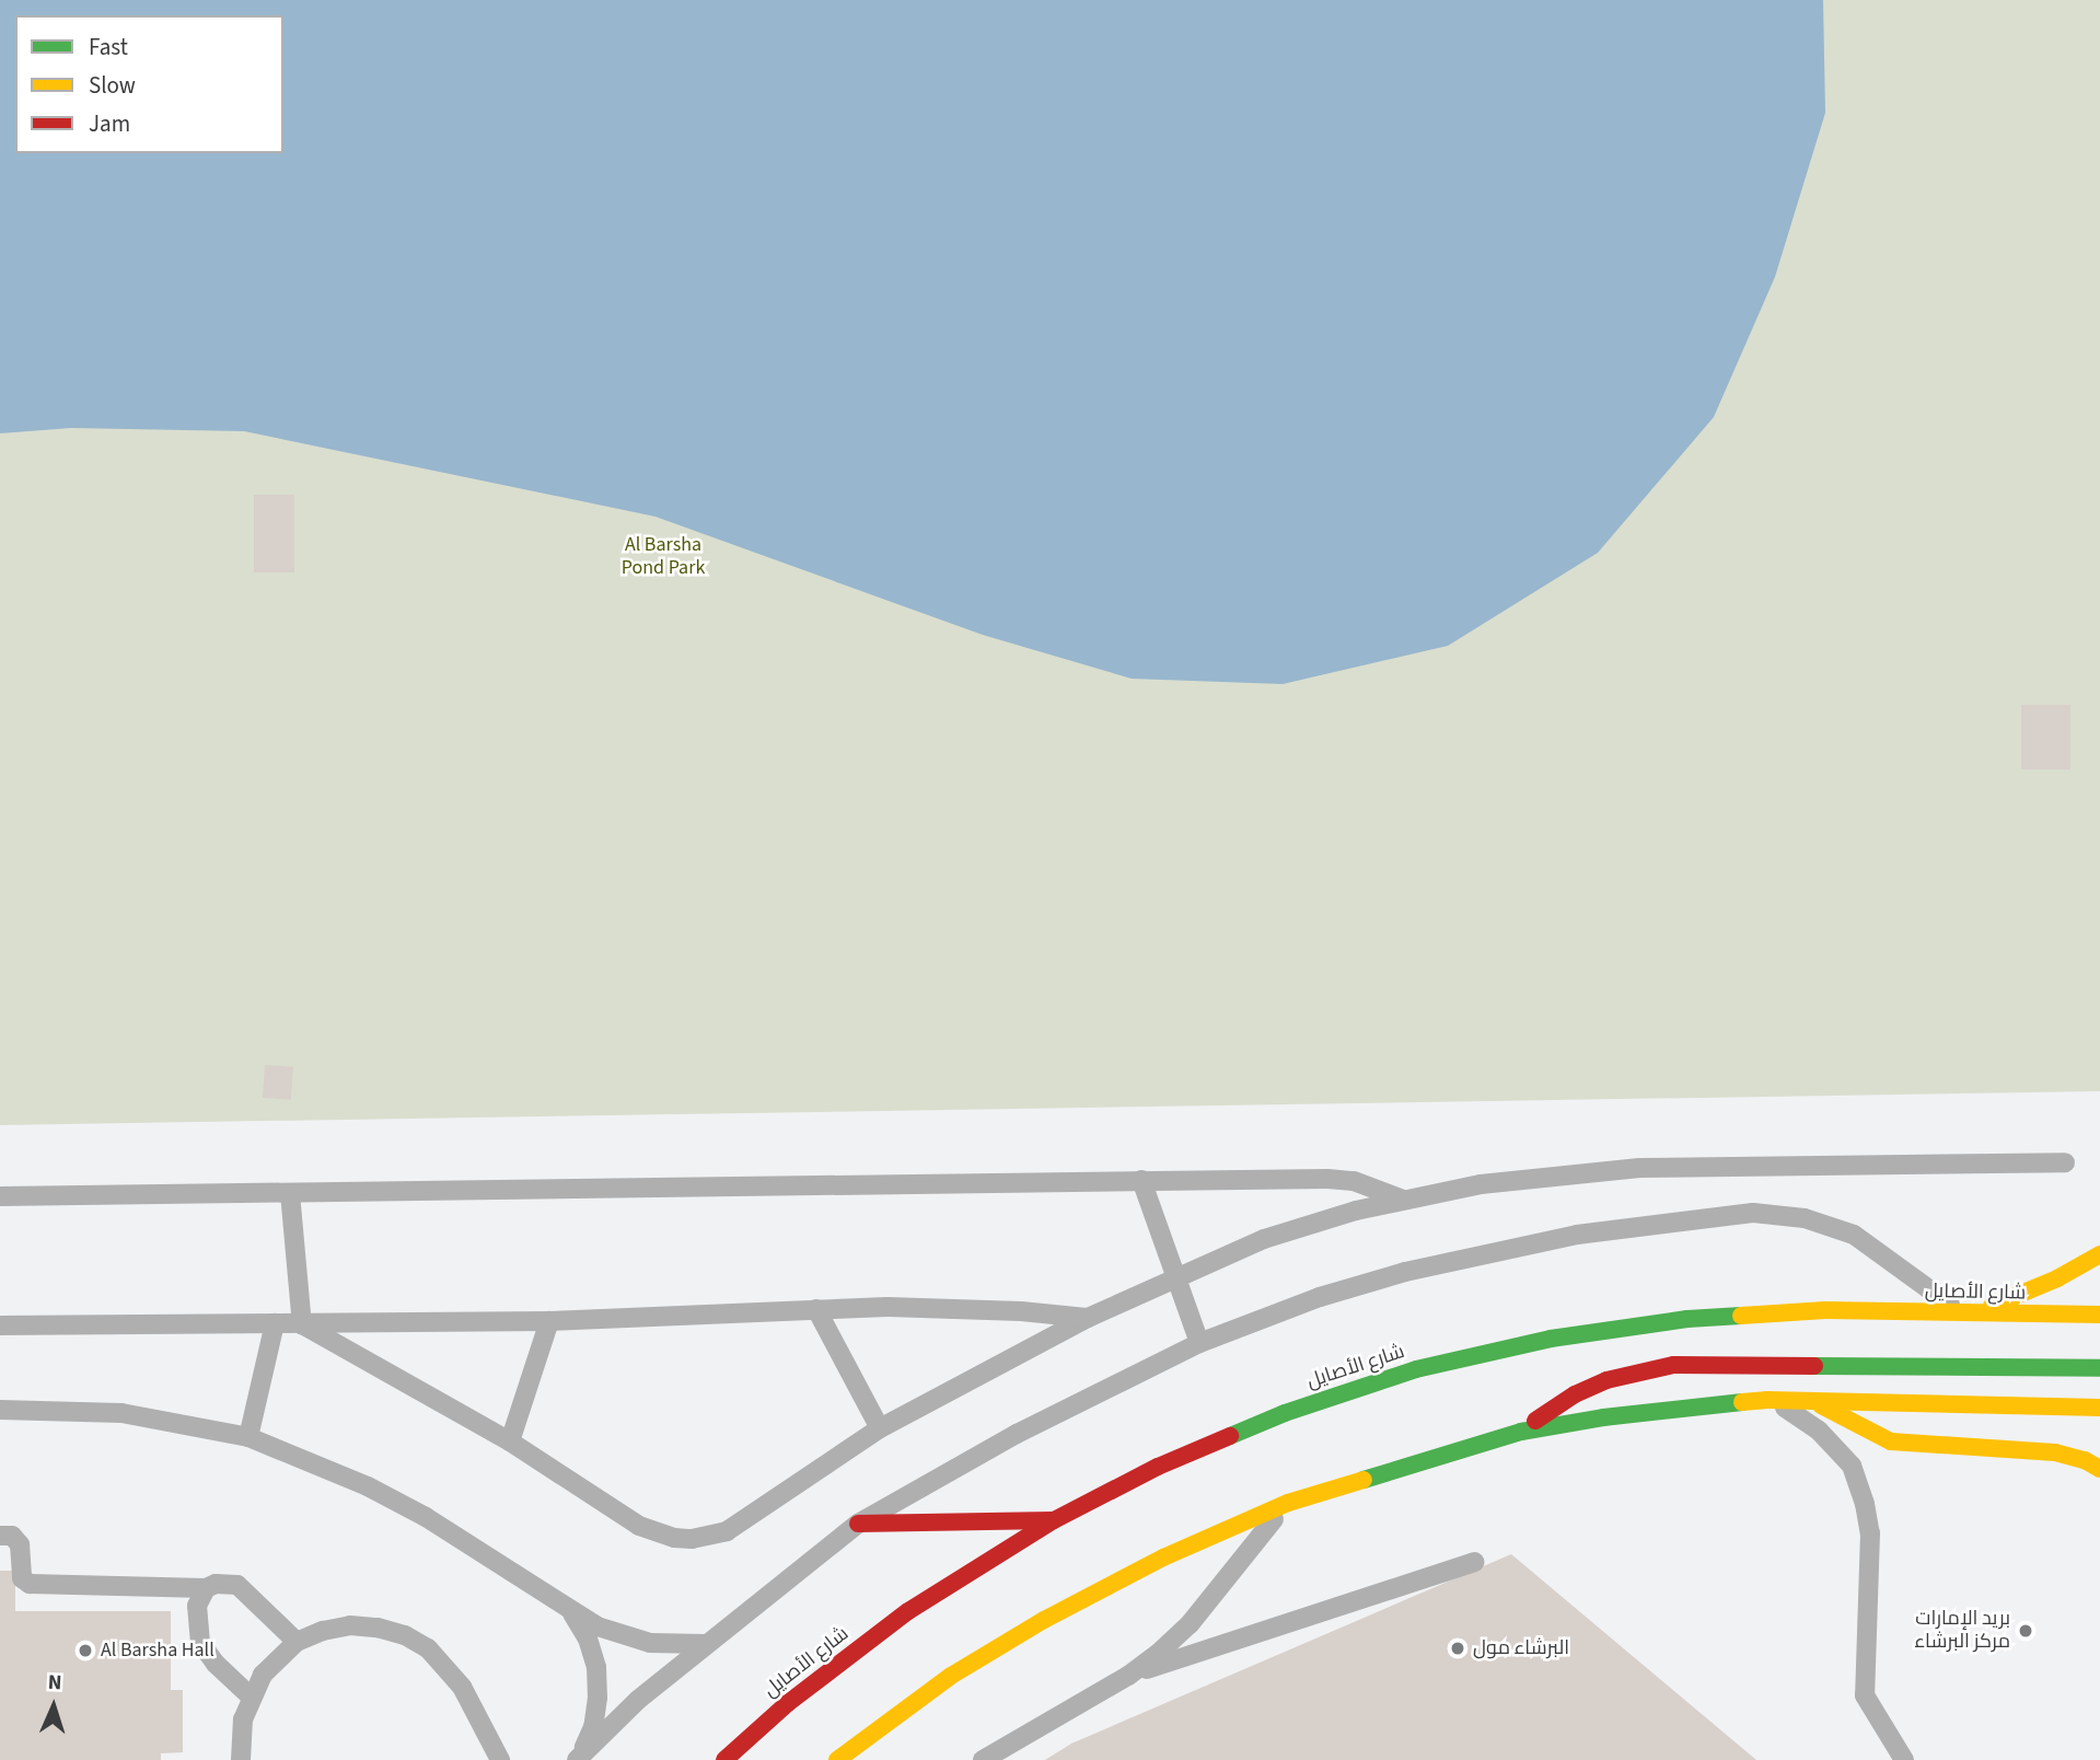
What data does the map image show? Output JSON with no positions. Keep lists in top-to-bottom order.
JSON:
{
  "streets": {
    "street": ["شارع الأصايل"]
  },
  "parks": ["Al Barsha Pond Park"],
  "places": ["بريد الإمارات مركز البرشاء", "البرشاء مول", "Al Barsha Hall"],
  "legend": ["Fast", "Slow", "Jam"],
  "north": "top"
}
